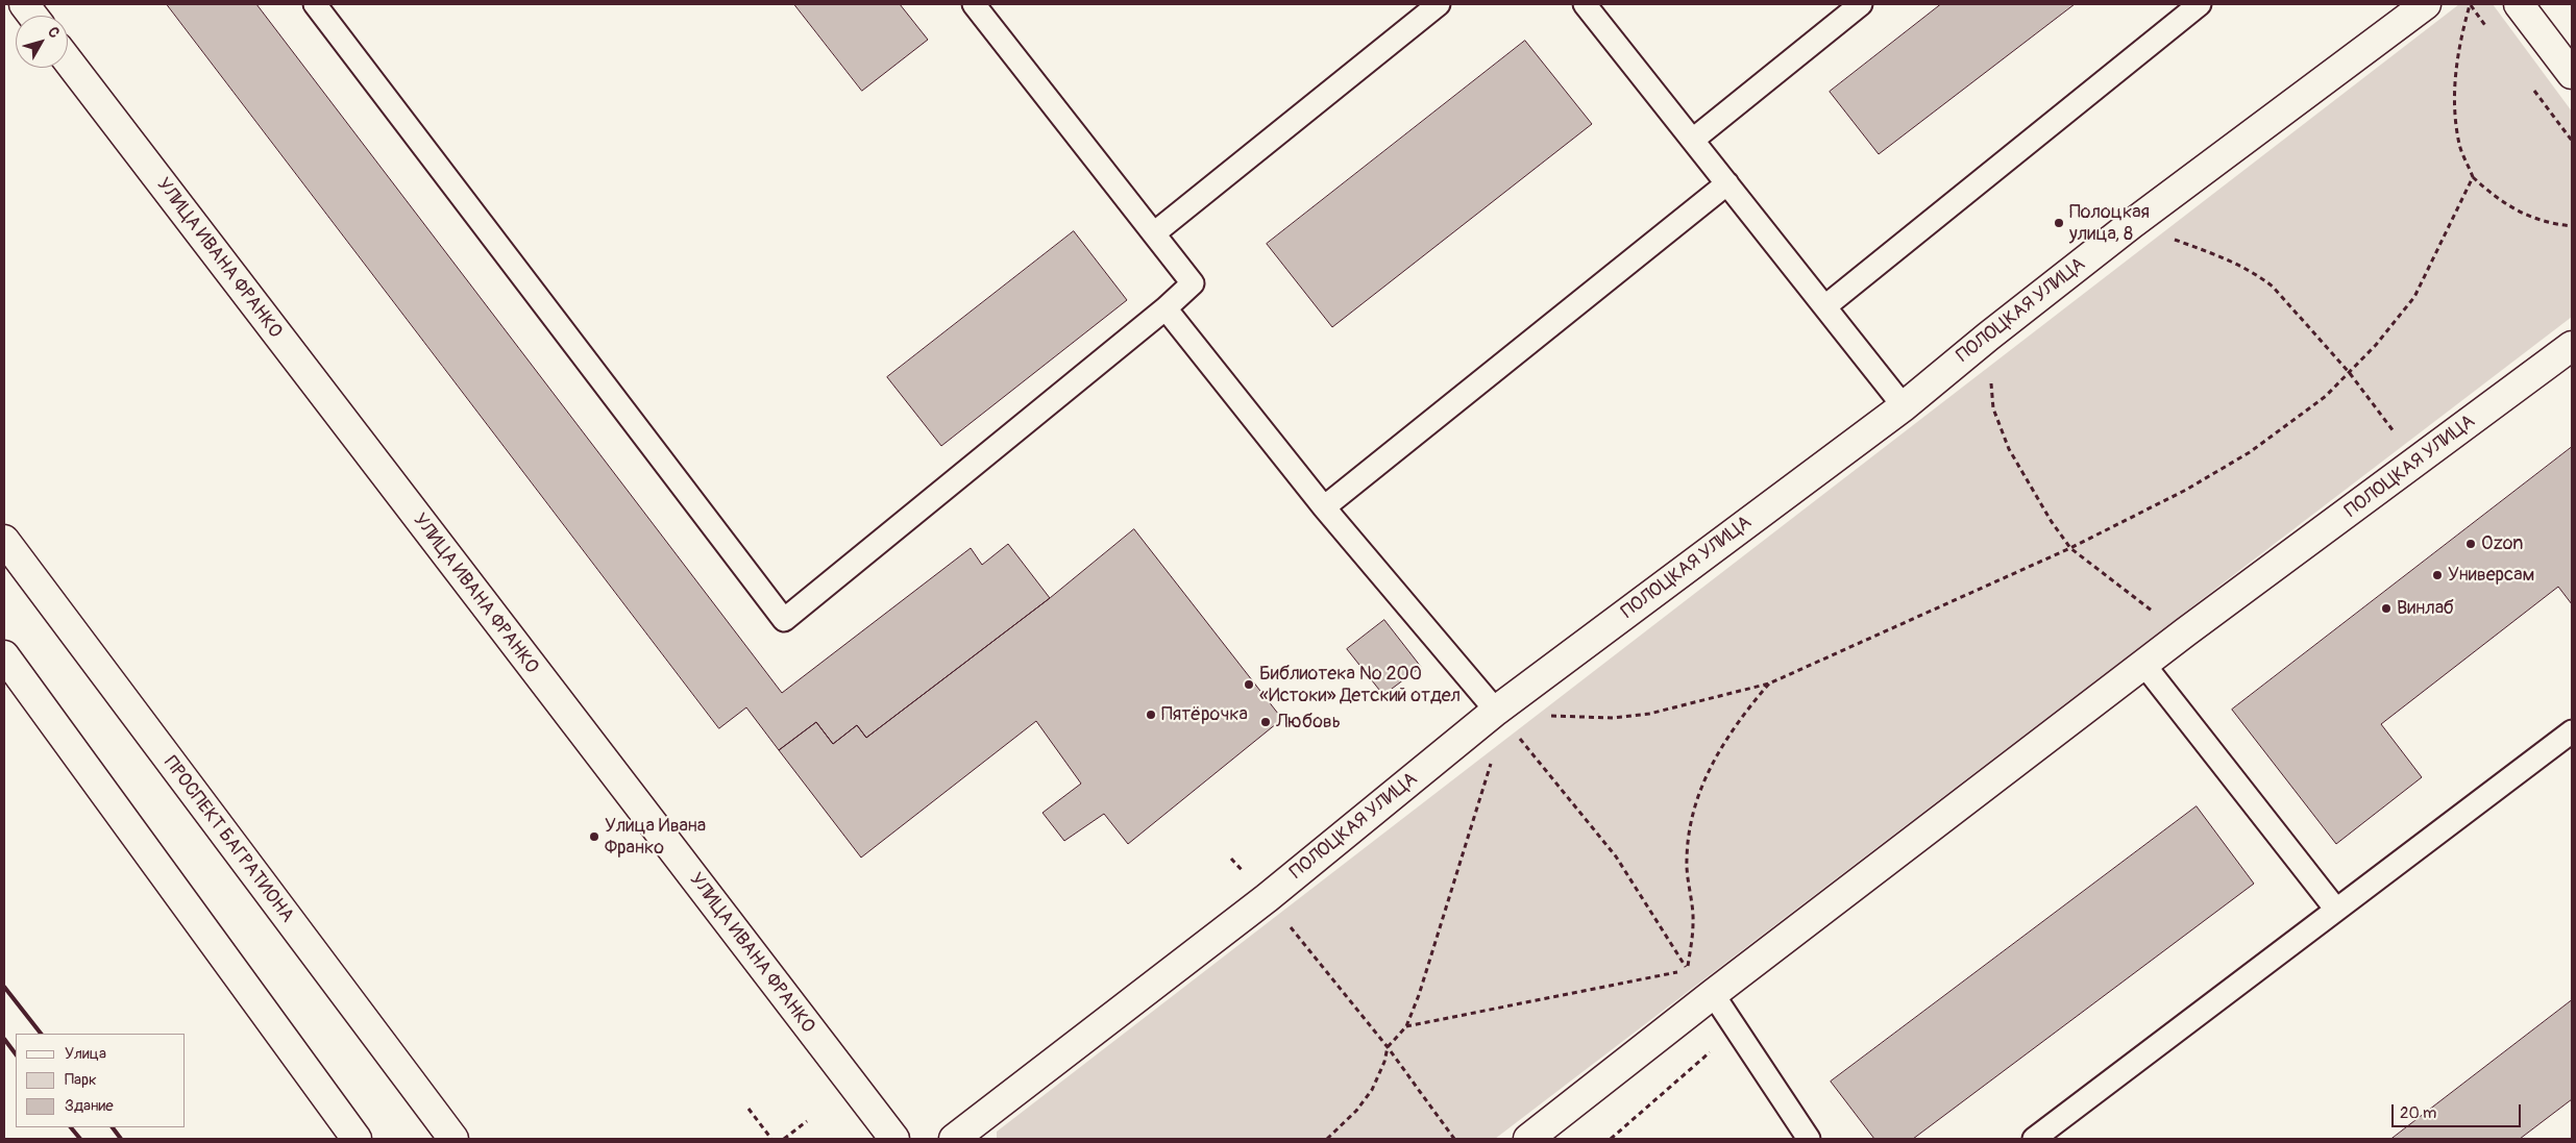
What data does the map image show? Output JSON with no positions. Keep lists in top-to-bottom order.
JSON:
{
  "streets": {
    "street": ["УЛИЦА ИВАНА ФРАНКО", "ПОЛОЦКАЯ УЛИЦА", "ПРОСПЕКТ БАГРАТИОНА"]
  },
  "places": [
    "Полоцкая улица, 8",
    "Ozon",
    "Универсам",
    "Винлаб",
    "Библиотека № 200 «Истоки» Детский отдел",
    "Пятёрочка",
    "Любовь",
    "Улица Ивана Франко"
  ],
  "legend": ["Улица", "Парк", "Здание"],
  "scale_bar": "20 m",
  "north": "top right"
}
